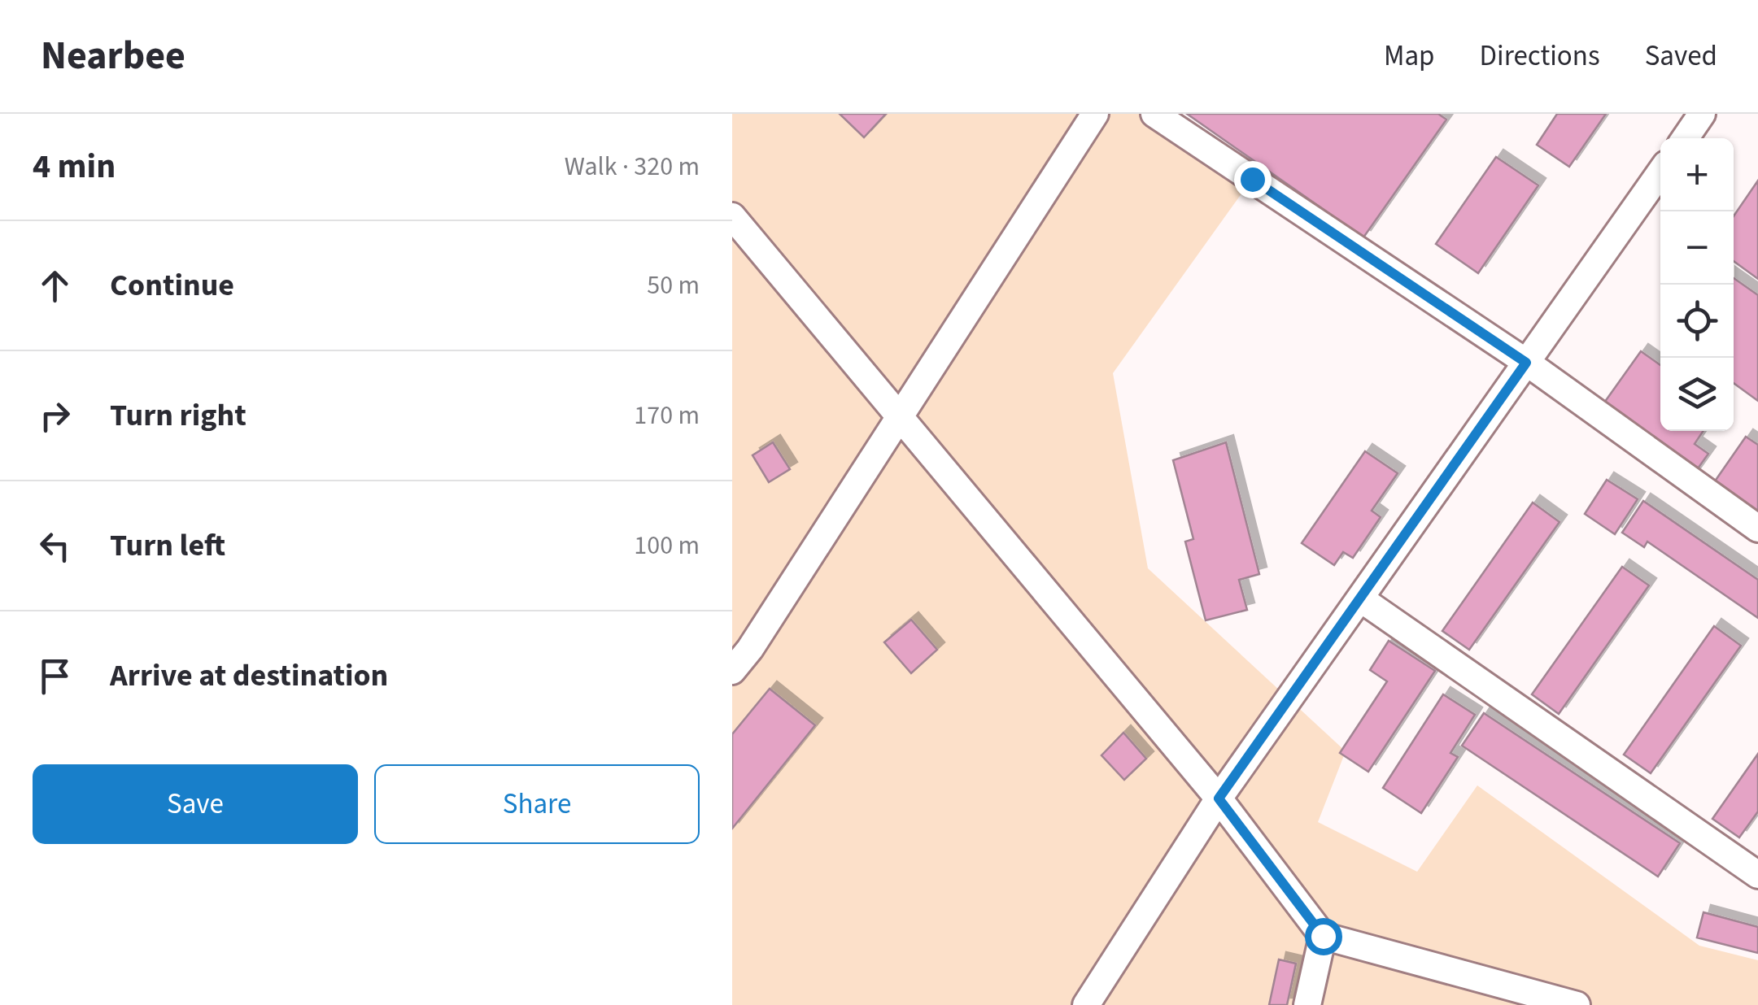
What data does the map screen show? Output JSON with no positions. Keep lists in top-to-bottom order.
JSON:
{
  "page": {
    "header": "Nearbee",
    "nav": ["Map", "Directions", "Saved"],
    "heading": ["4 min", "Walk · 320 m"],
    "map_buttons": ["+", "−"],
    "list": [
      ["Continue", "50 m"],
      ["Turn right", "170 m"],
      ["Turn left", "100 m"],
      "Arrive at destination"
    ],
    "buttons": ["Save", "Share"]
  }
}
